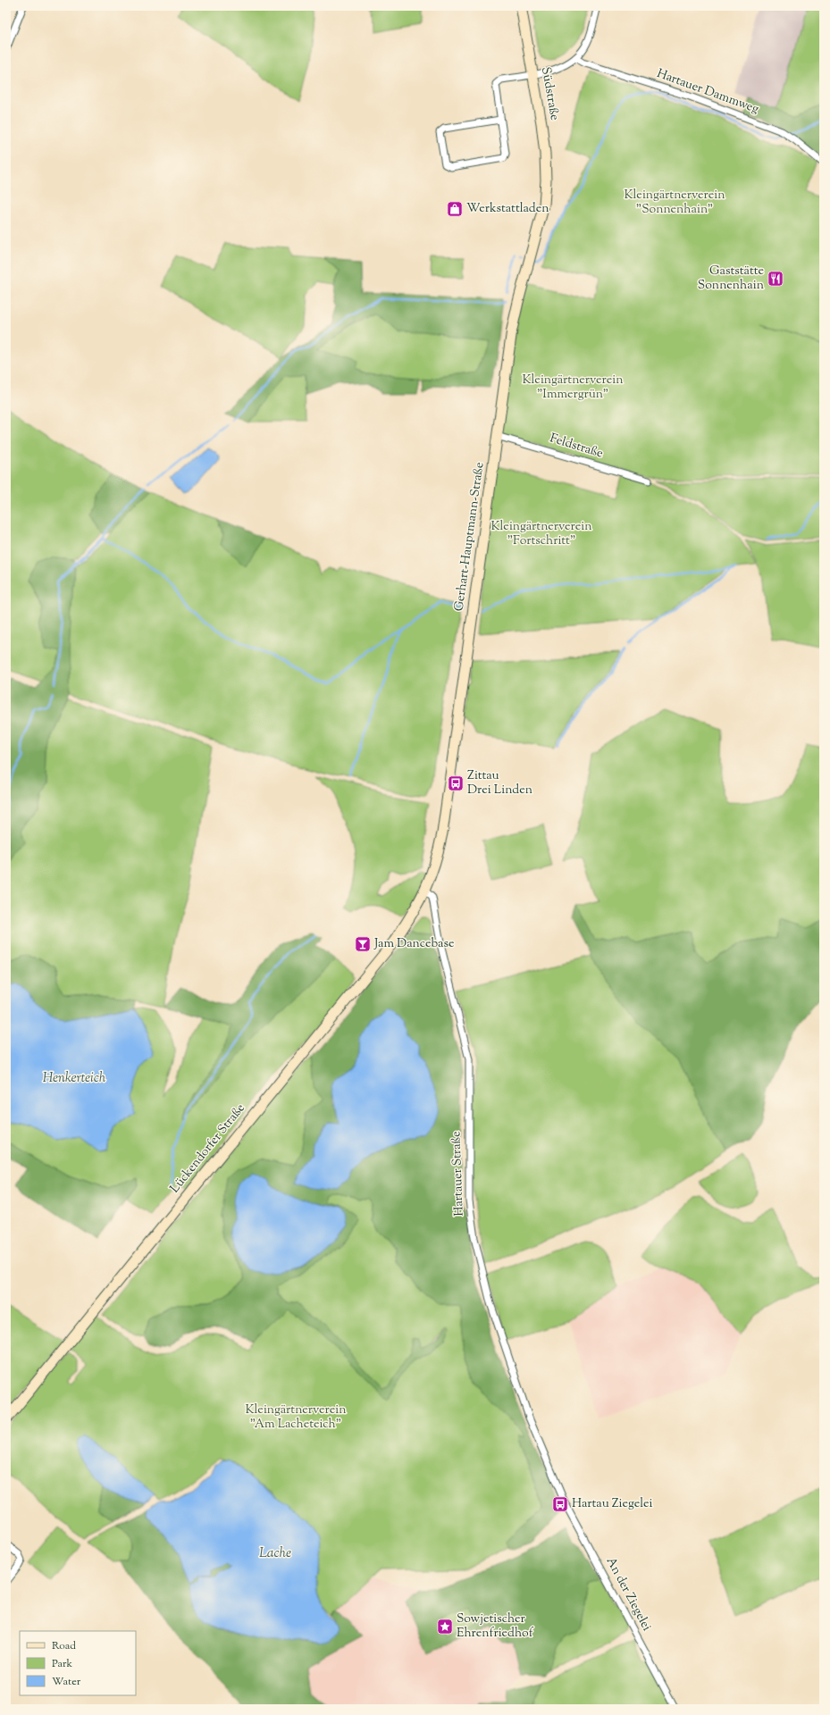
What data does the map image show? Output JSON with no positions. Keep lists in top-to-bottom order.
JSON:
{
  "streets": {
    "main road": ["Südstraße", "Gerhart-Hauptmann-Straße", "Lückendorfer Straße"],
    "street": [
      "Hartauer Dammweg",
      "Feldstraße",
      "Hartauer Straße",
      "An der Ziegelei"
    ]
  },
  "crossings": [
    ["Südstraße", "Gerhart-Hauptmann-Straße"],
    ["Feldstraße", "Gerhart-Hauptmann-Straße"],
    ["Gerhart-Hauptmann-Straße", "Lückendorfer Straße"],
    ["Gerhart-Hauptmann-Straße", "Hartauer Straße"],
    ["Lückendorfer Straße", "Hartauer Straße"],
    ["Hartauer Straße", "An der Ziegelei"]
  ],
  "water": ["Henkerteich", "Lache"],
  "parks": [
    "Kleingärtnerverein \"Sonnenhain\"",
    "Kleingärtnerverein \"Immergrün\"",
    "Kleingärtnerverein \"Fortschritt\"",
    "Kleingärtnerverein \"Am Lacheteich\""
  ],
  "places": {
    "shop": ["Werkstattladen"],
    "restaurant": ["Gaststätte Sonnenhain"],
    "bus stop": ["Zittau Drei Linden", "Hartau Ziegelei"],
    "bar": ["Jam Dancebase"],
    "place": ["Sowjetischer Ehrenfriedhof"]
  },
  "legend": ["Road", "Park", "Water"]
}
